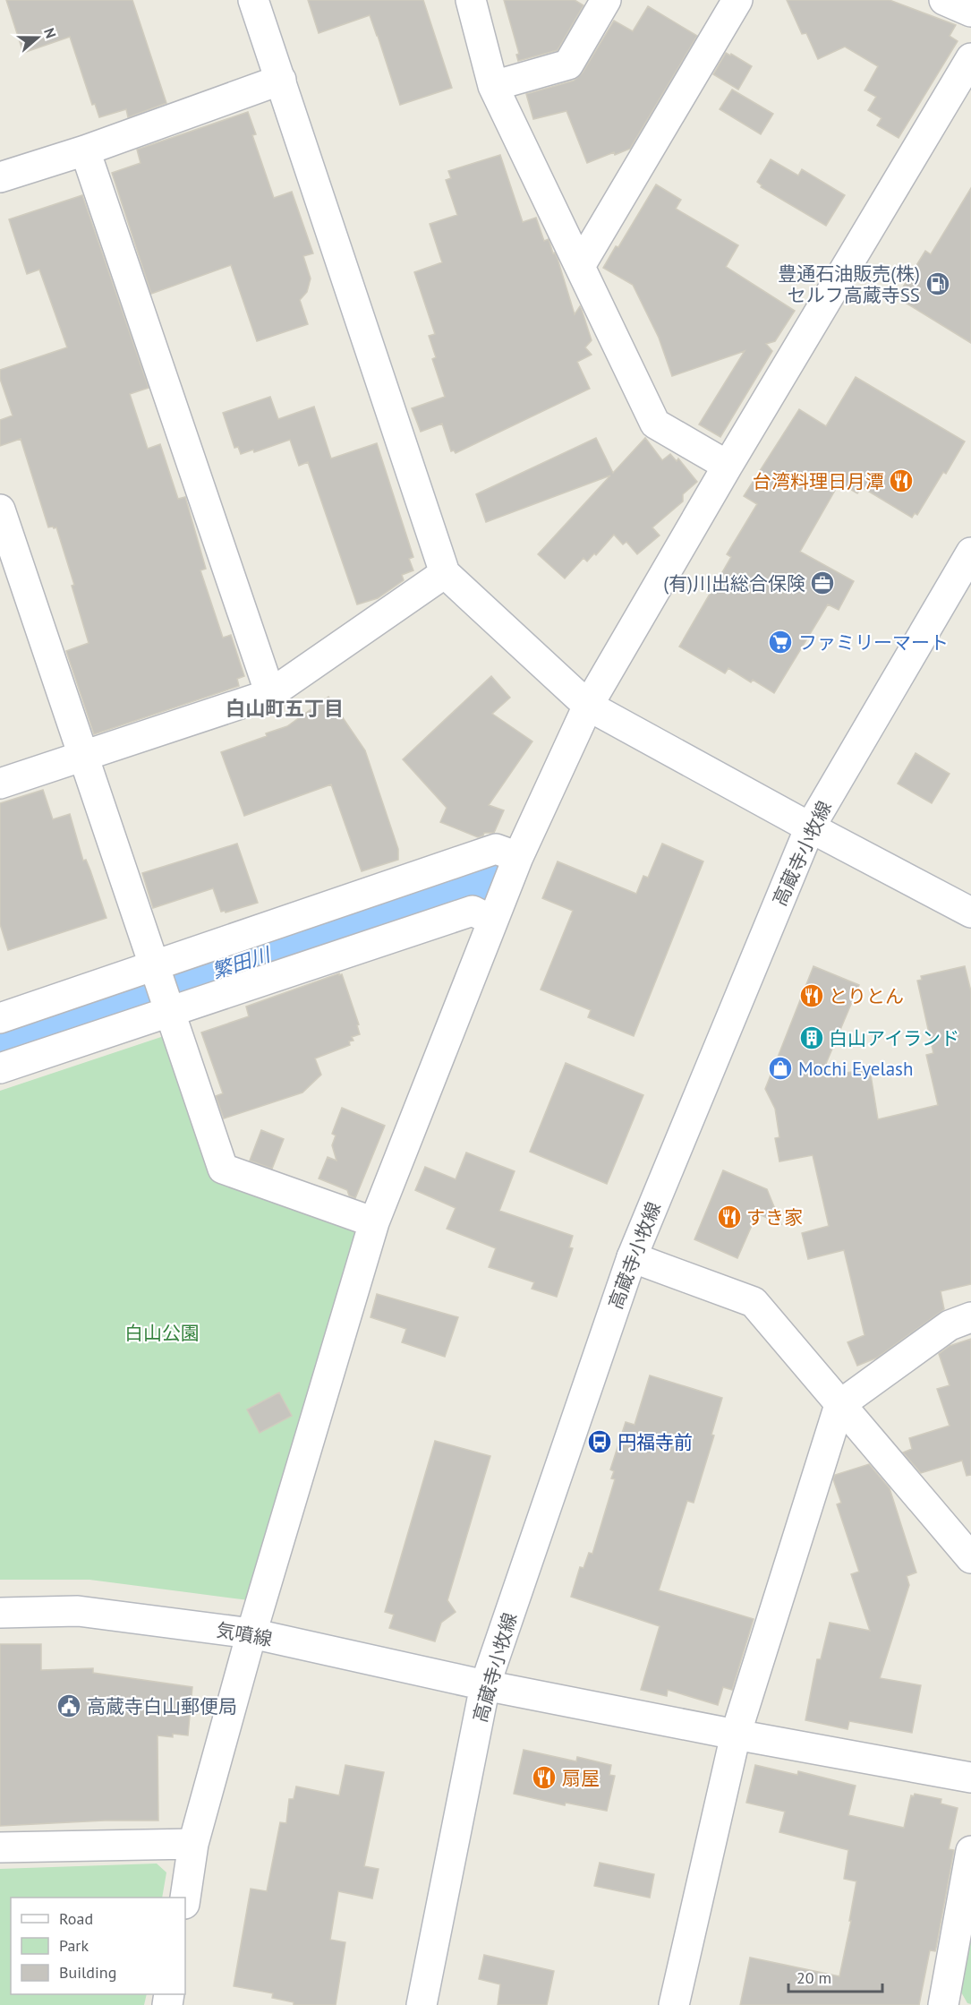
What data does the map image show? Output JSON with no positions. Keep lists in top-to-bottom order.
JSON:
{
  "streets": {
    "street": ["高蔵寺小牧線", "気噴線"]
  },
  "crossings": [
    ["高蔵寺小牧線", "気噴線"]
  ],
  "districts": ["白山町五丁目"],
  "water": ["繁田川"],
  "parks": ["白山公園"],
  "places": {
    "fuel station": ["豊通石油販売(株) セルフ高蔵寺SS"],
    "restaurant": [
      "台湾料理日月潭",
      "とりとん",
      "すき家",
      "扇屋"
    ],
    "office": ["(有)川出総合保険"],
    "supermarket": ["ファミリーマート"],
    "building": ["白山アイランド"],
    "shop": ["Mochi Eyelash"],
    "bus stop": ["円福寺前"],
    "public building": ["高蔵寺白山郵便局"]
  },
  "legend": ["Road", "Park", "Building"],
  "scale_bar": "20 m",
  "north": "right"
}
